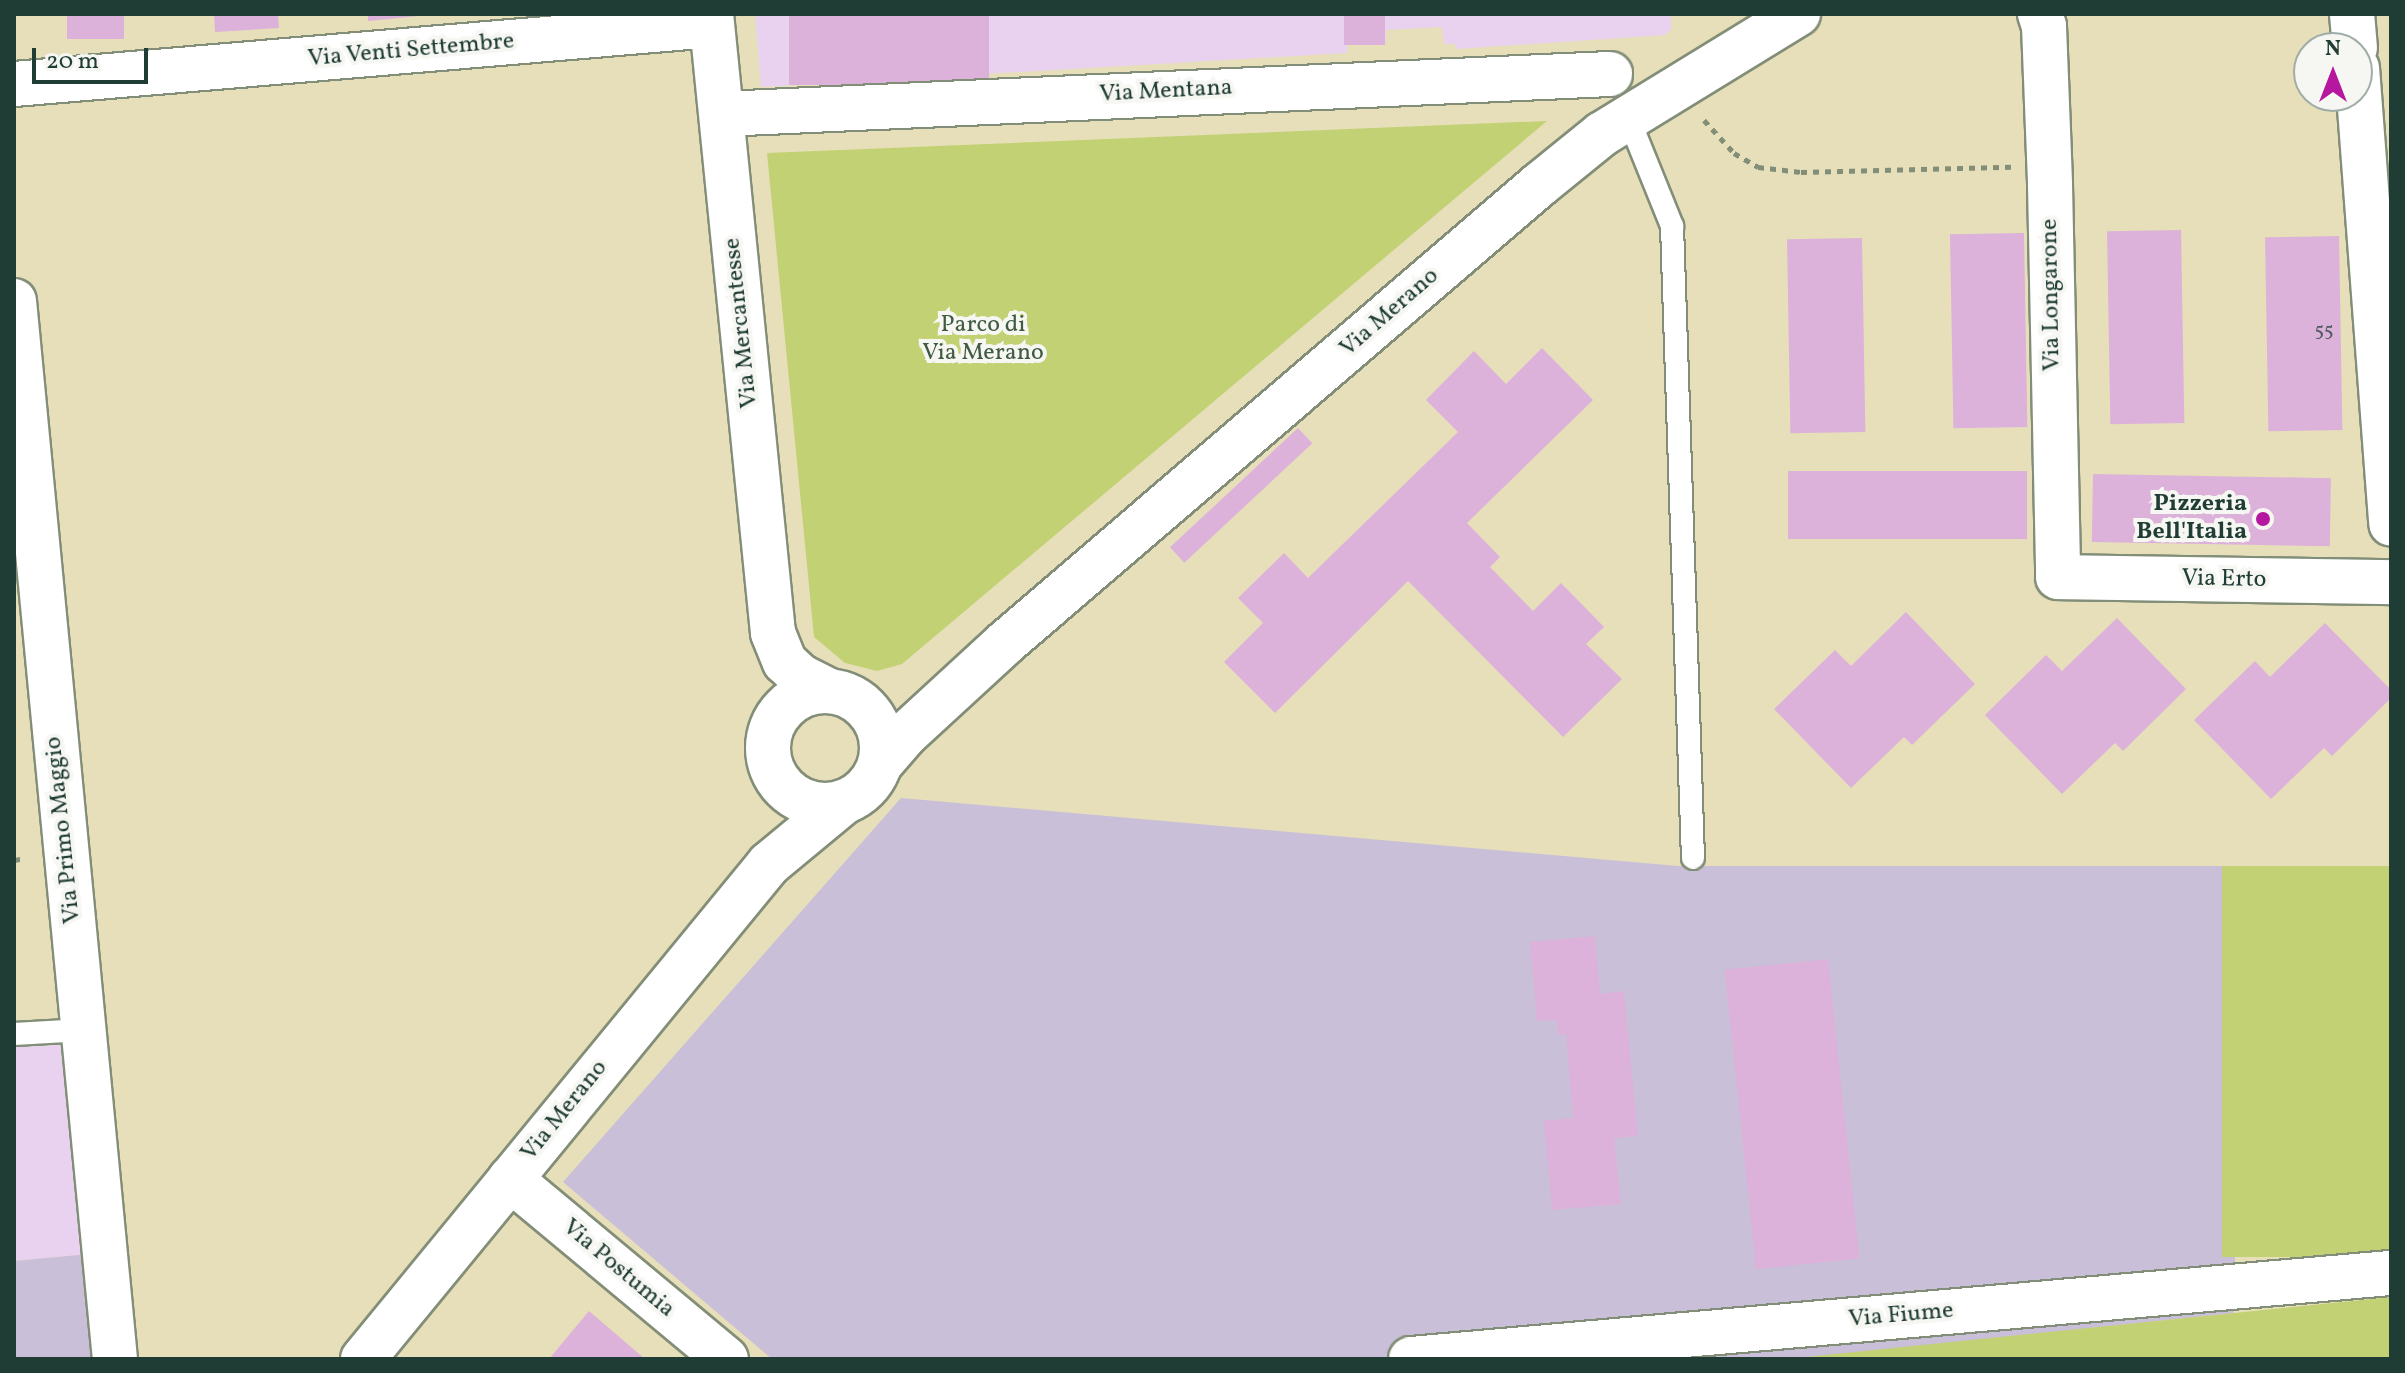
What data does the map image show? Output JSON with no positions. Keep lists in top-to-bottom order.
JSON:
{
  "streets": {
    "street": [
      "Via Venti Settembre",
      "Via Mentana",
      "Via Longarone",
      "Via Merano",
      "Via Mercantesse",
      "Via Erto",
      "Via Primo Maggio",
      "Via Postumia",
      "Via Fiume"
    ]
  },
  "crossings": [
    ["Via Venti Settembre", "Via Mercantesse"],
    ["Via Mentana", "Via Mercantesse"],
    ["Via Longarone", "Via Erto"],
    ["Via Merano", "Via Postumia"]
  ],
  "parks": ["Parco di Via Merano"],
  "places": ["Pizzeria Bell'Italia"],
  "house_numbers": ["55"],
  "scale_bar": "20 m",
  "north": "top"
}
